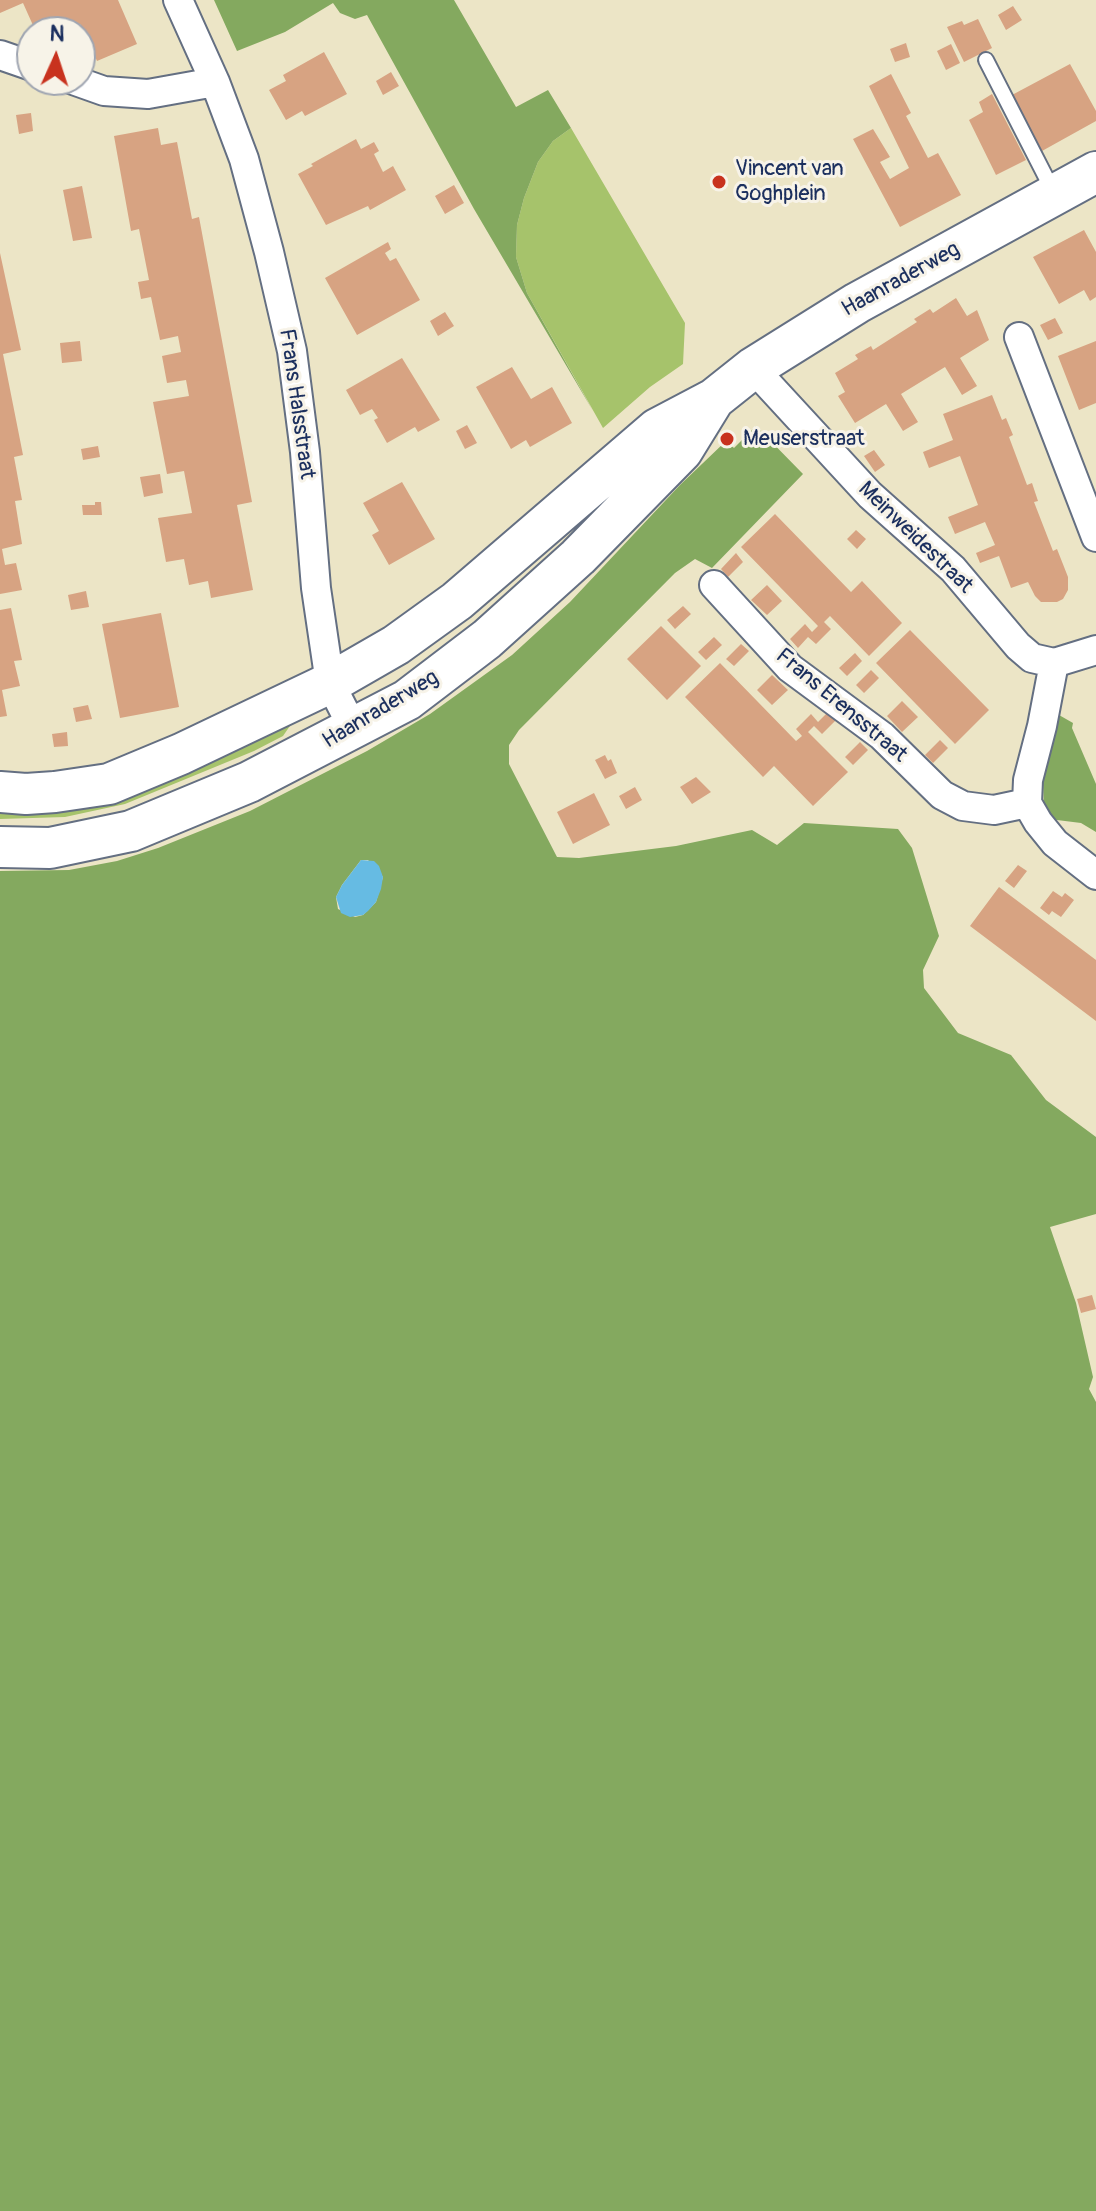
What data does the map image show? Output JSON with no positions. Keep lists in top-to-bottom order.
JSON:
{
  "streets": {
    "street": [
      "Haanraderweg",
      "Frans Halsstraat",
      "Meinweidestraat",
      "Frans Erensstraat"
    ]
  },
  "crossings": [
    ["Haanraderweg", "Frans Halsstraat"],
    ["Haanraderweg", "Meinweidestraat"]
  ],
  "places": ["Vincent van Goghplein", "Meuserstraat"],
  "north": "top"
}
